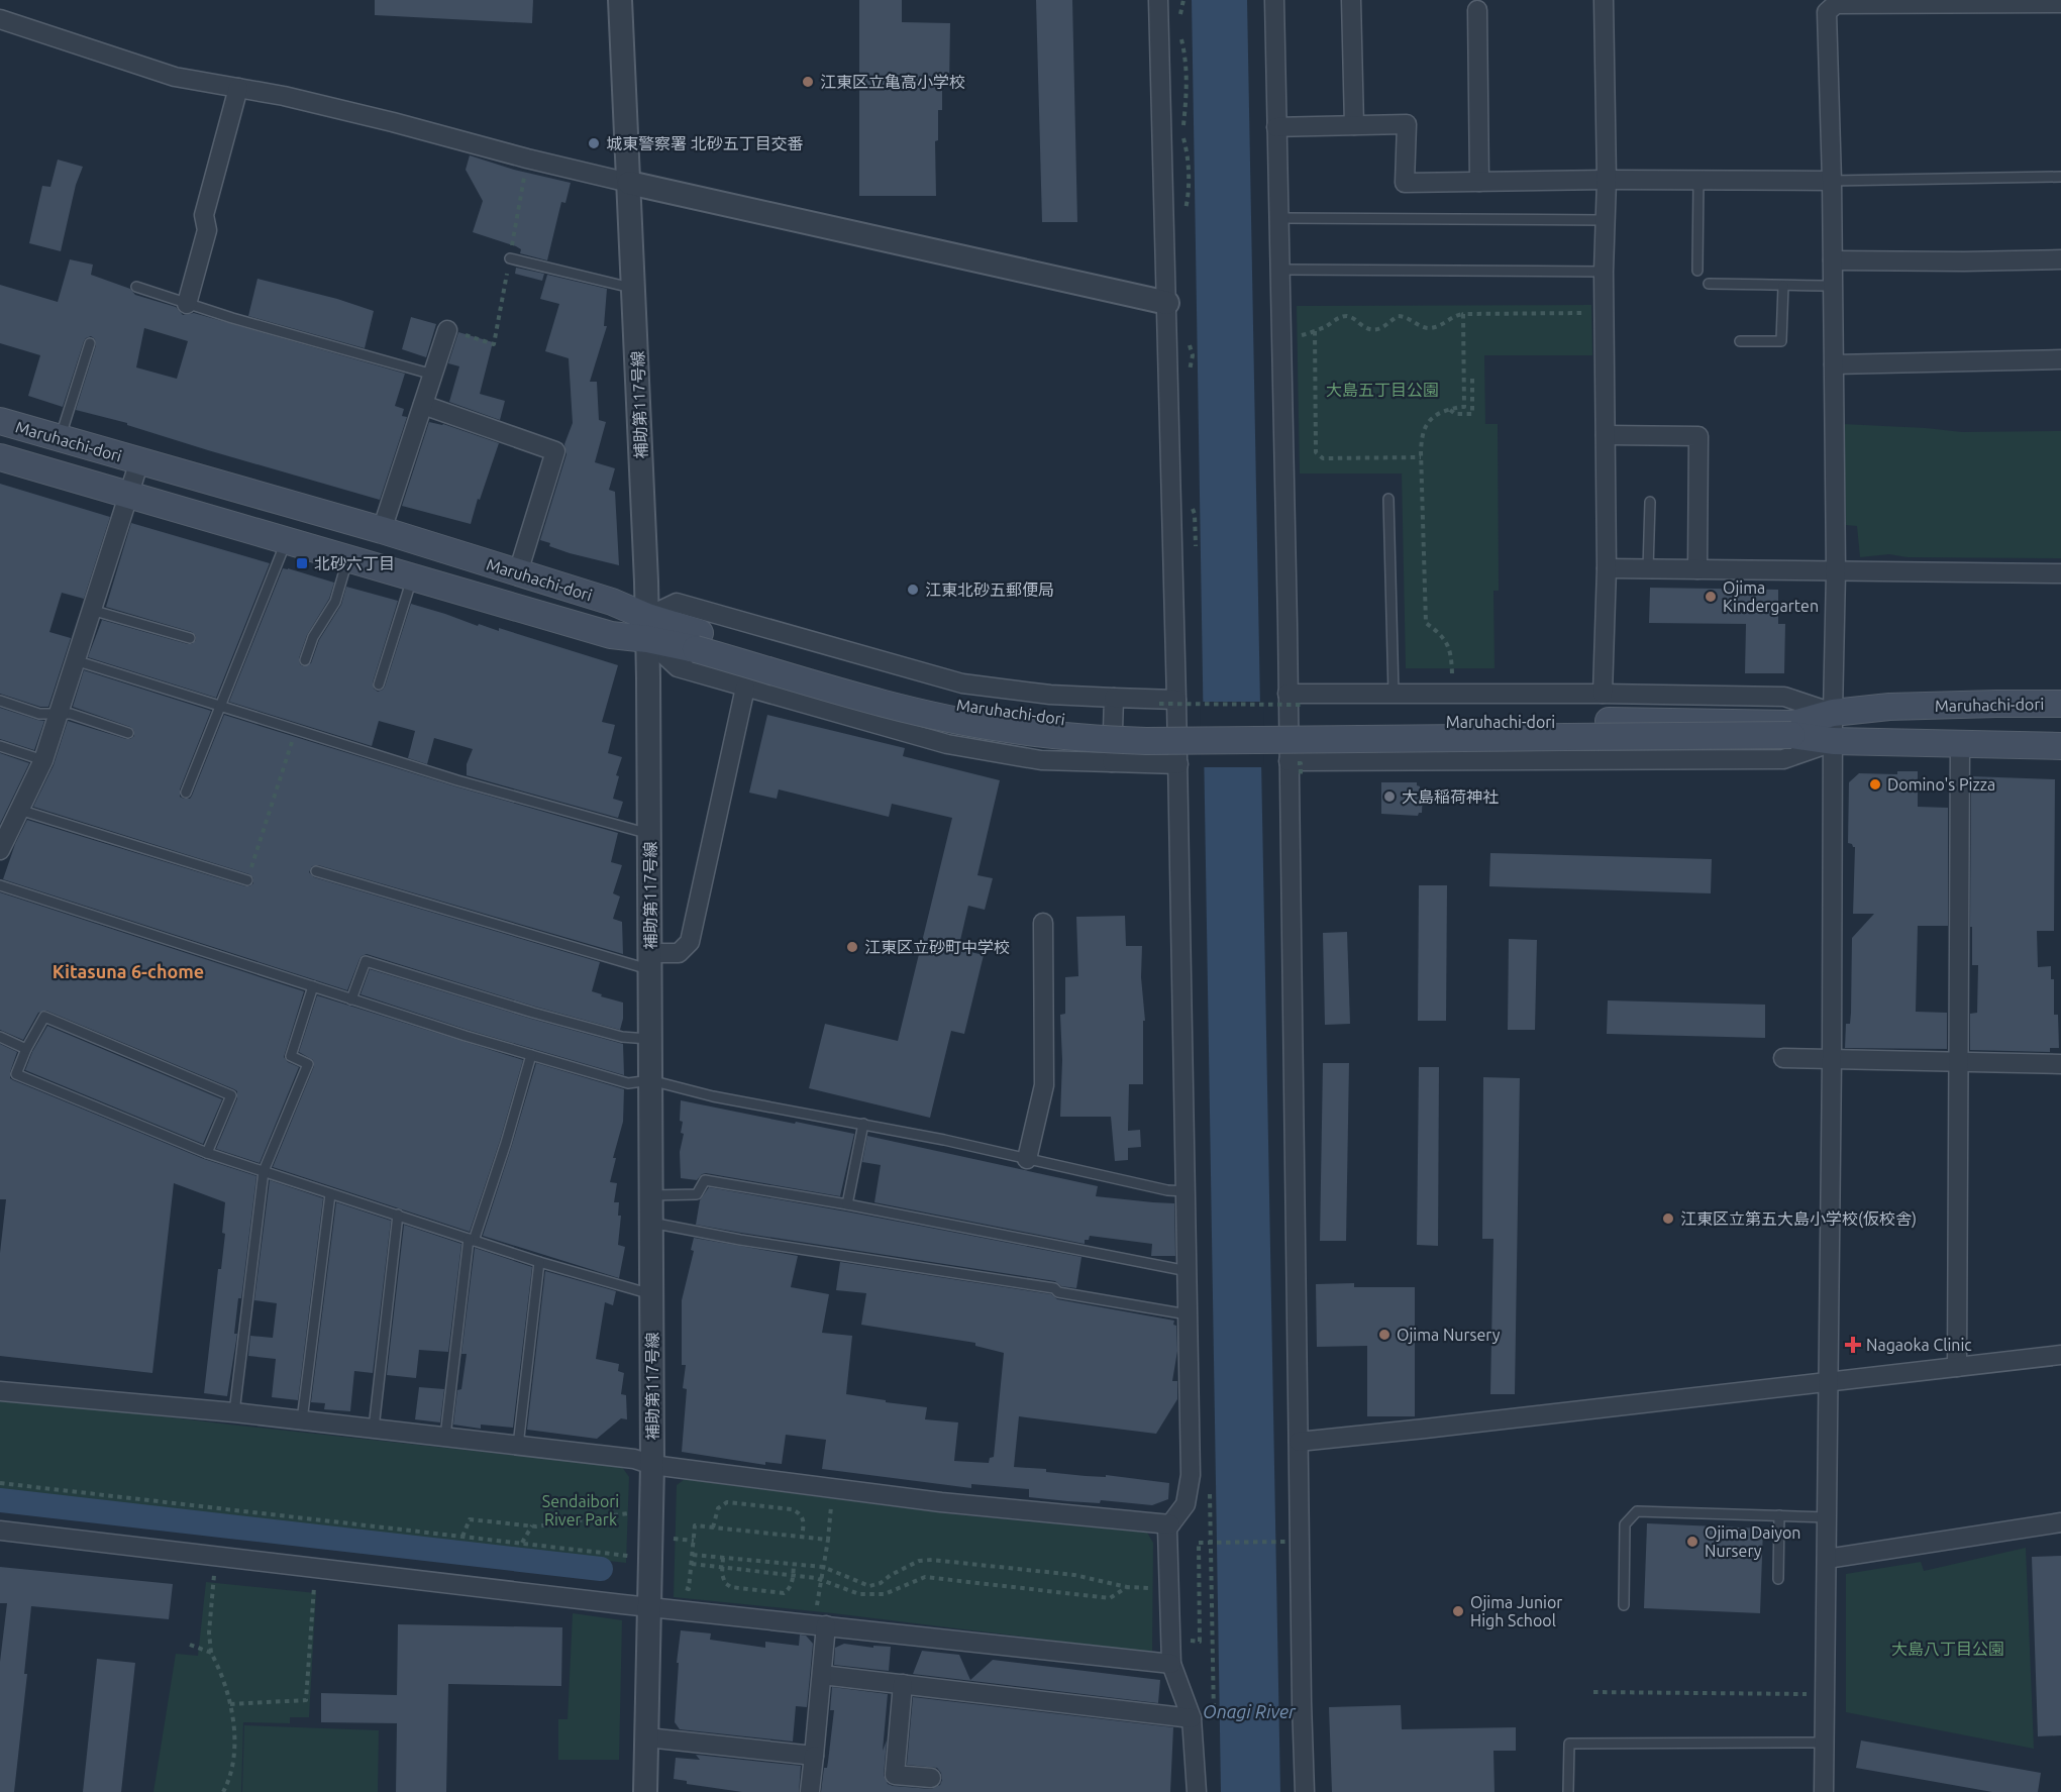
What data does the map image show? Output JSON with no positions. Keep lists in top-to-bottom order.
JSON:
{
  "streets": {
    "main road": ["Maruhachi-dori"],
    "street": ["補助第117号線"]
  },
  "crossings": [
    ["補助第117号線", "Maruhachi-dori"]
  ],
  "districts": ["Kitasuna 6-chome"],
  "water": ["Onagi River"],
  "parks": ["大島五丁目公園", "Sendaibori River Park", "大島八丁目公園"],
  "places": {
    "other": [
      "江東区立亀高小学校",
      "城東警察署 北砂五丁目交番",
      "江東北砂五郵便局",
      "Ojima Kindergarten",
      "Domino's Pizza",
      "大島稲荷神社",
      "江東区立砂町中学校",
      "江東区立第五大島小学校(仮校舎)",
      "Ojima Nursery",
      "Ojima Daiyon Nursery",
      "Ojima Junior High School"
    ],
    "transit": ["北砂六丁目"],
    "health": ["Nagaoka Clinic"]
  }
}
